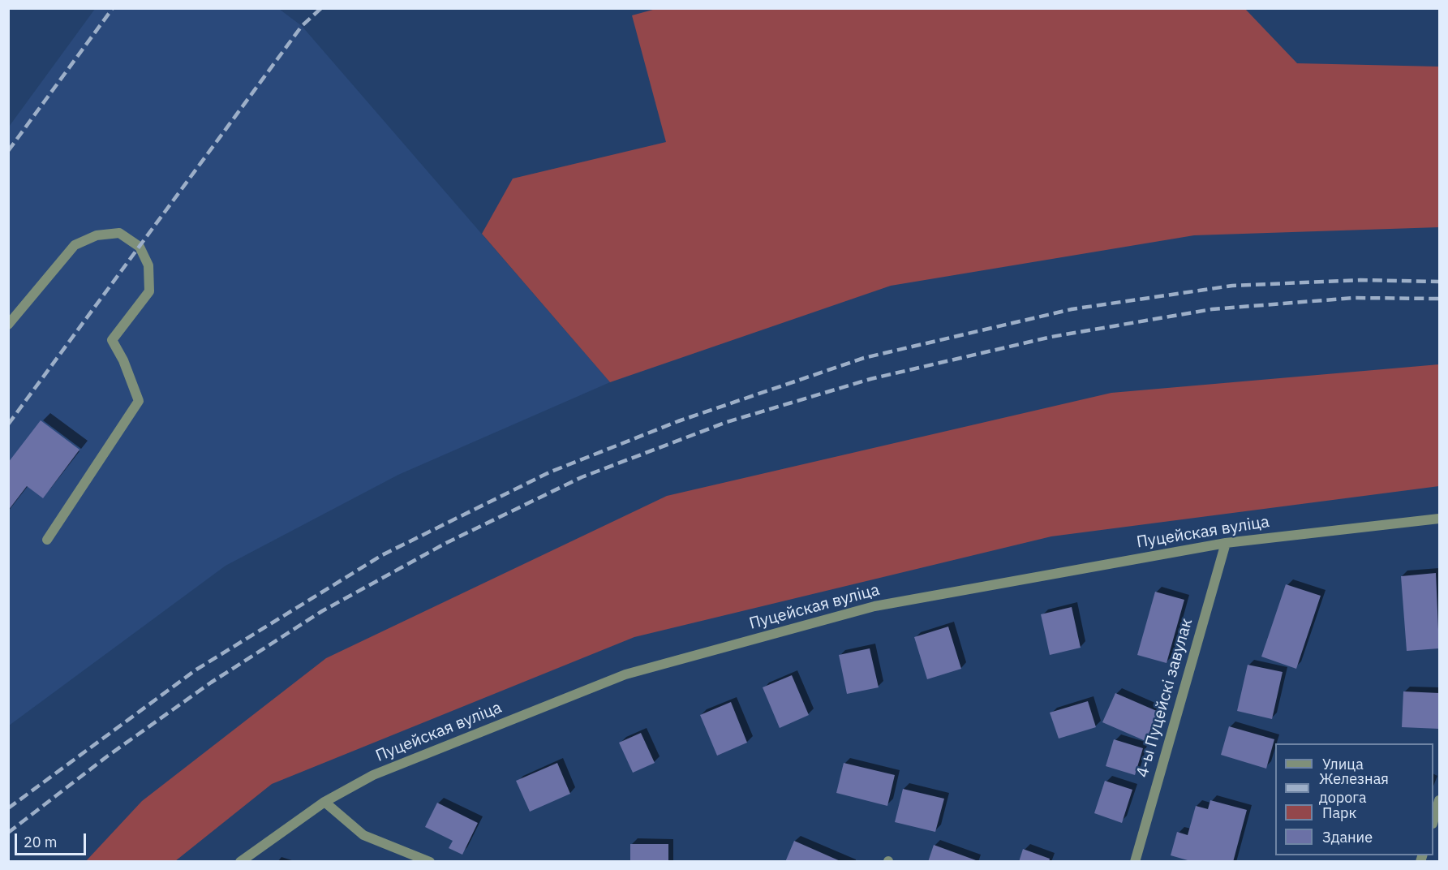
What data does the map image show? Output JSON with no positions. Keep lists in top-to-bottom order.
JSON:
{
  "streets": {
    "street": ["Пуцейская вуліца", "4-ы Пуцейскі завулак"]
  },
  "crossings": [
    ["Пуцейская вуліца", "4-ы Пуцейскі завулак"]
  ],
  "legend": [
    "Улица",
    "Железная дорога",
    "Парк",
    "Здание"
  ],
  "scale_bar": "20 m"
}
